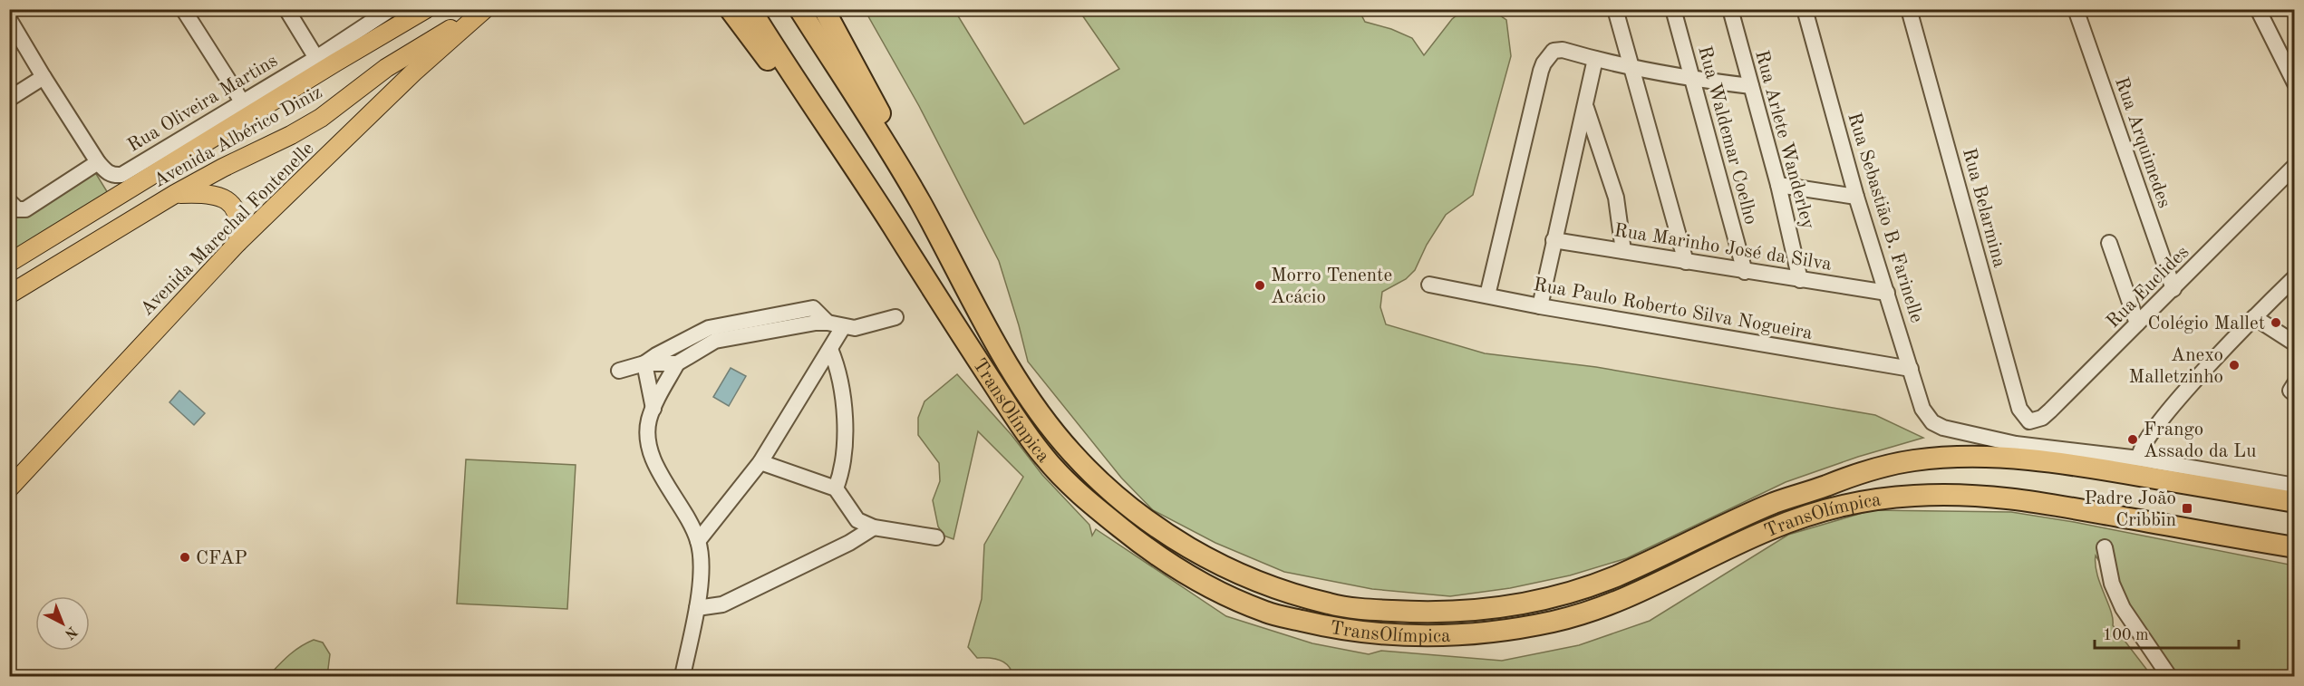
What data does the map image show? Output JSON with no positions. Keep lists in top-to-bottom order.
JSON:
{
  "streets": {
    "highway": ["TransOlímpica"],
    "main road": ["Avenida Albérico Diniz", "Avenida Marechal Fontenelle"],
    "street": [
      "Rua Oliveira Martins",
      "Rua Waldemar Coelho",
      "Rua Arlete Wanderley",
      "Rua Arquimedes",
      "Rua Belarmina",
      "Rua Sebastião B. Farinelle",
      "Rua Marinho José da Silva",
      "Rua Euclides",
      "Rua Paulo Roberto Silva Nogueira"
    ]
  },
  "crossings": [
    ["Rua Waldemar Coelho", "Rua Marinho José da Silva"],
    ["Avenida Albérico Diniz", "Avenida Marechal Fontenelle"],
    ["Rua Arlete Wanderley", "Rua Marinho José da Silva"],
    ["Rua Arquimedes", "Rua Euclides"],
    ["Rua Belarmina", "Rua Euclides"],
    ["Rua Sebastião B. Farinelle", "Rua Marinho José da Silva"],
    ["Rua Sebastião B. Farinelle", "Rua Paulo Roberto Silva Nogueira"]
  ],
  "places": {
    "other": [
      "Morro Tenente Acácio",
      "Colégio Mallet",
      "Anexo Malletzinho",
      "Frango Assado da Lu",
      "CFAP"
    ],
    "transit": ["Padre João Cribbin"]
  },
  "scale_bar": "100 m",
  "north": "bottom right"
}
